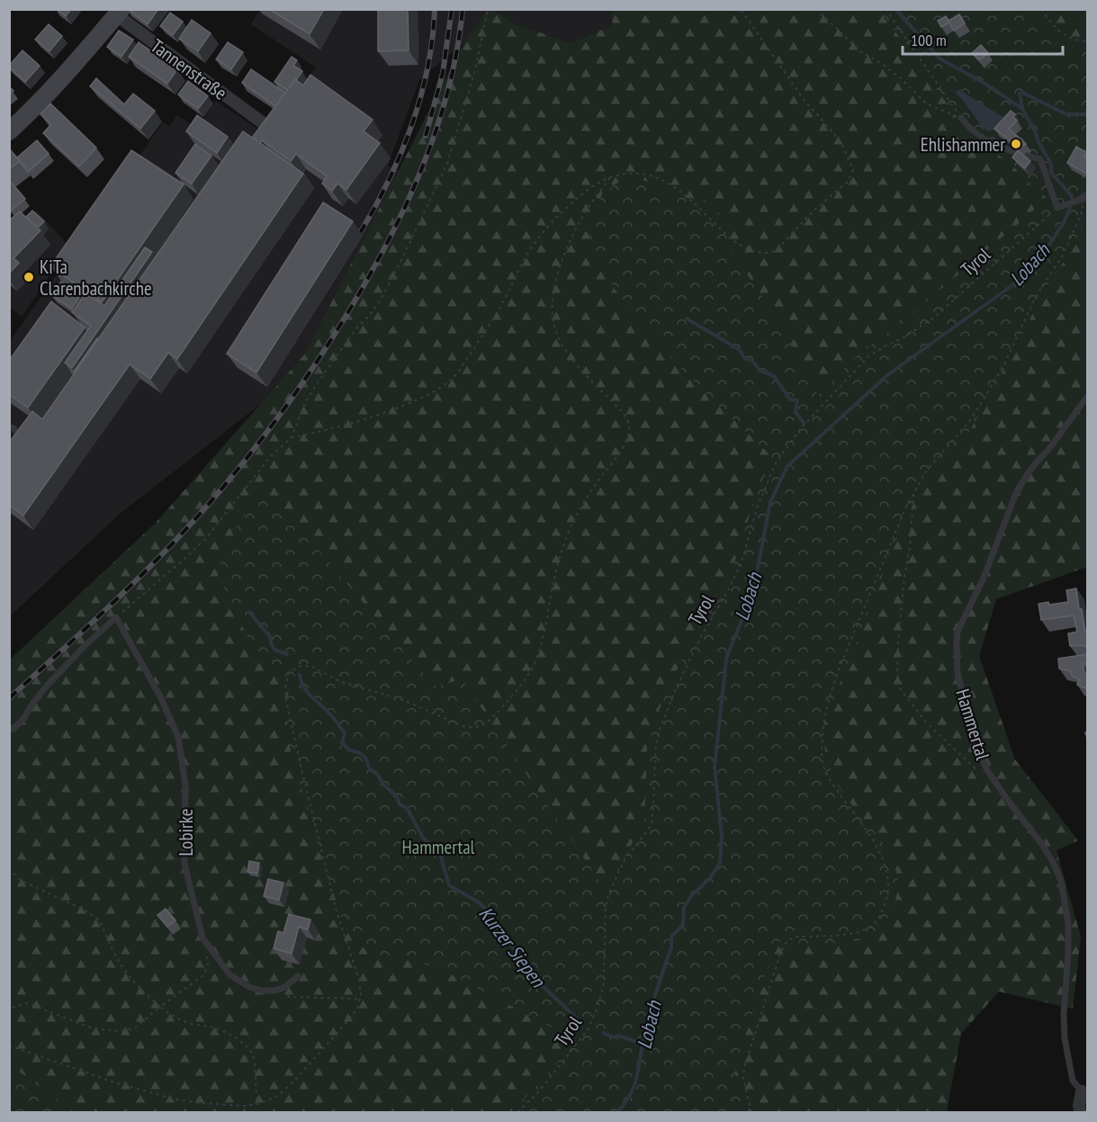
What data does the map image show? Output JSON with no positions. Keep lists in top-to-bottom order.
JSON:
{
  "streets": {
    "street": ["Tannenstraße"],
    "lane": ["Hammertal", "Lobirke"],
    "path": ["Tyrol"]
  },
  "water": ["Lobach", "Kurzer Siepen"],
  "parks": ["Hammertal"],
  "places": ["Ehlishammer", "KiTa Clarenbachkirche"],
  "scale_bar": "100 m"
}
